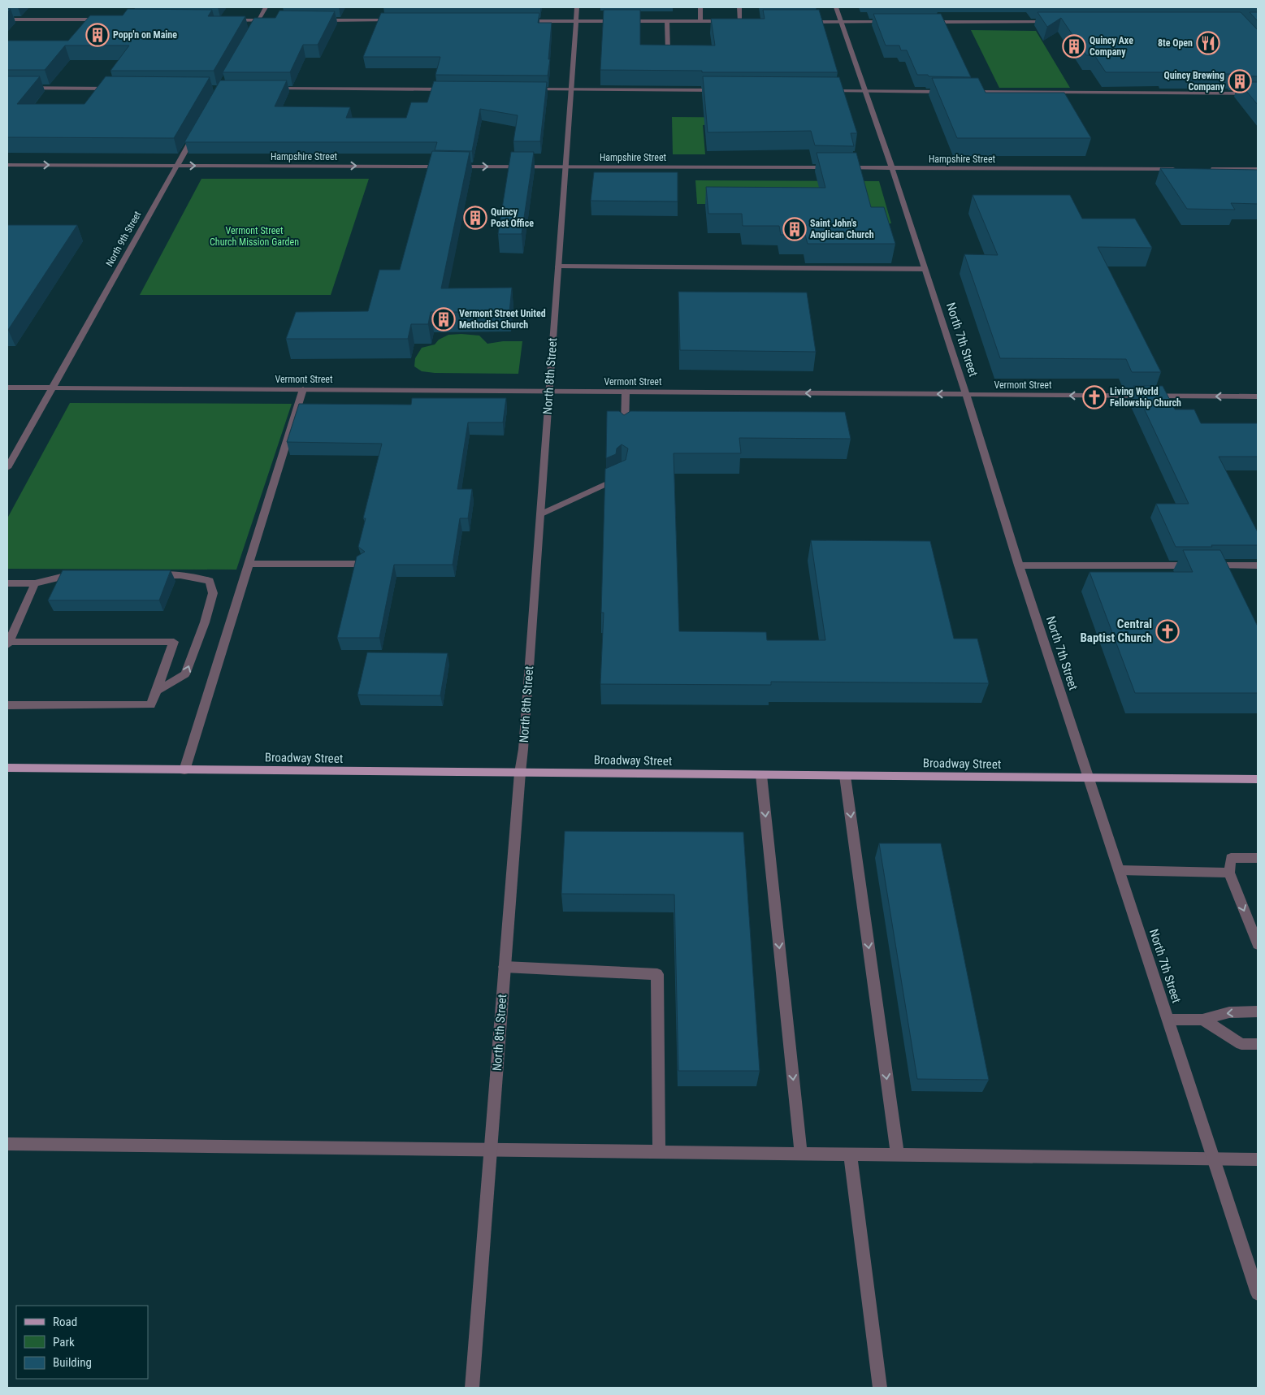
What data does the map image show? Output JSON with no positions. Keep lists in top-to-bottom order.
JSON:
{
  "streets": {
    "main road": ["Broadway Street"],
    "street": [
      "Hampshire Street",
      "North 9th Street",
      "North 7th Street",
      "North 8th Street",
      "Vermont Street"
    ]
  },
  "crossings": [
    ["Hampshire Street", "North 9th Street"],
    ["Hampshire Street", "North 7th Street"],
    ["Hampshire Street", "North 8th Street"],
    ["North 9th Street", "Vermont Street"],
    ["North 7th Street", "Vermont Street"],
    ["North 7th Street", "Broadway Street"],
    ["North 8th Street", "Vermont Street"],
    ["North 8th Street", "Broadway Street"]
  ],
  "one_way": ["Vermont Street"],
  "parks": ["Vermont Street Church Mission Garden"],
  "places": {
    "building": [
      "Popp'n on Maine",
      "Quincy Axe Company",
      "Quincy Brewing Company",
      "Quincy Post Office",
      "Saint John's Anglican Church",
      "Vermont Street United Methodist Church"
    ],
    "restaurant": ["8te Open"],
    "church": ["Living World Fellowship Church", "Central Baptist Church"]
  },
  "legend": ["Road", "Park", "Building"]
}
